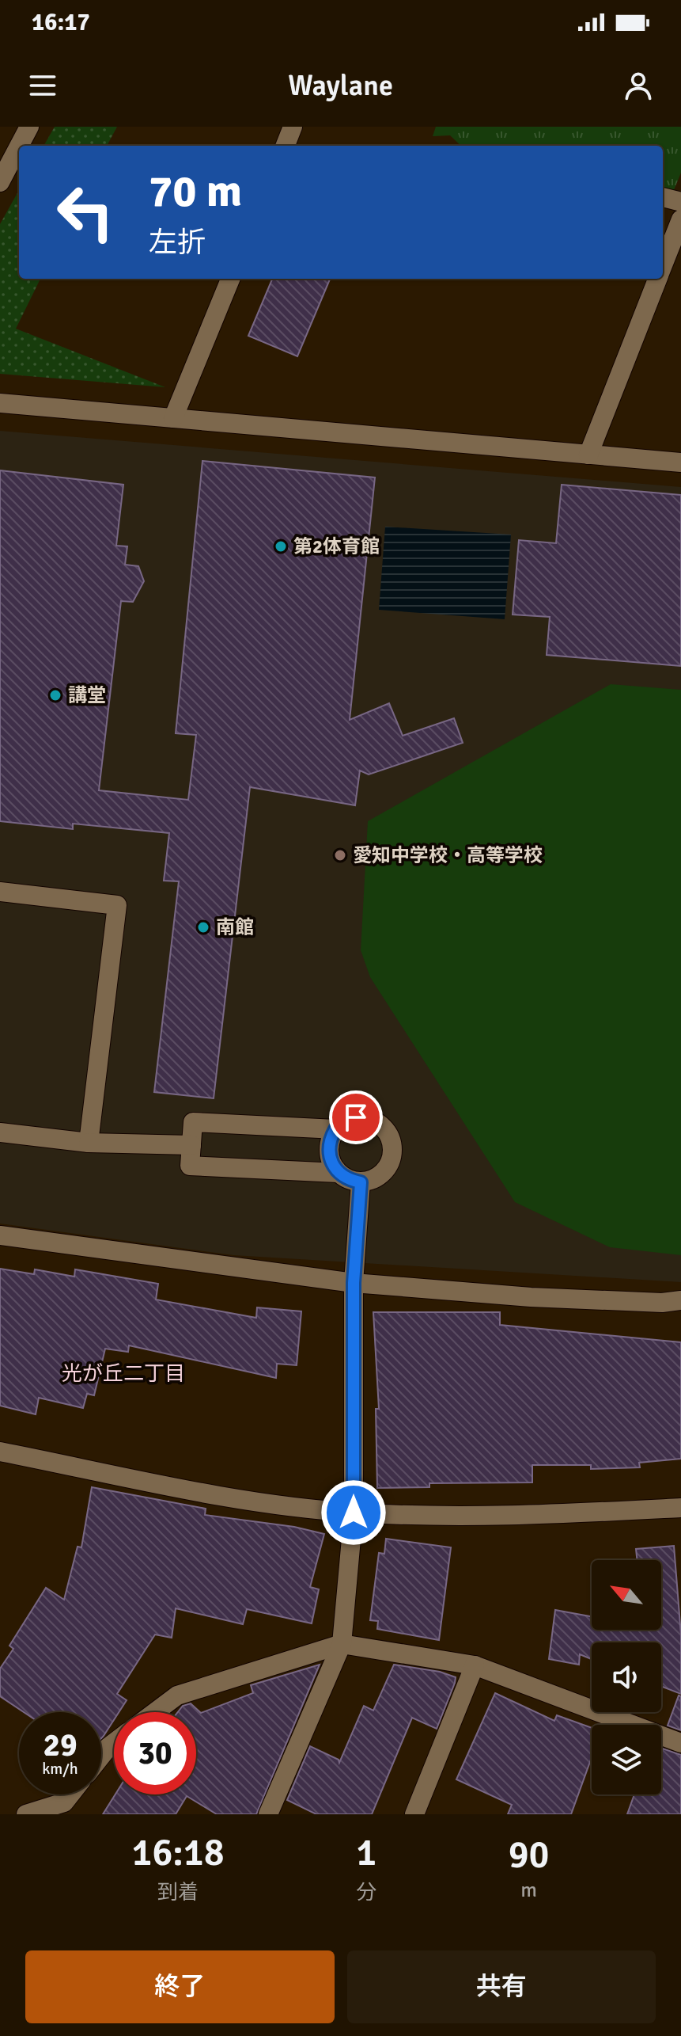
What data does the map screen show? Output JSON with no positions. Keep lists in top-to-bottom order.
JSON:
{
  "districts": ["光が丘二丁目"],
  "places": [
    "第2体育館",
    "講堂",
    "愛知中学校・高等学校",
    "南館"
  ],
  "north": "top left",
  "page": {
    "status": "16:17",
    "header": "Waylane",
    "turn": ["70 m", "左折"],
    "speed": "29 km/h",
    "limit": "30",
    "eta": [
      "16:18",
      "到着",
      "1",
      "分",
      "90",
      "m"
    ],
    "buttons": ["終了", "共有"]
  }
}
